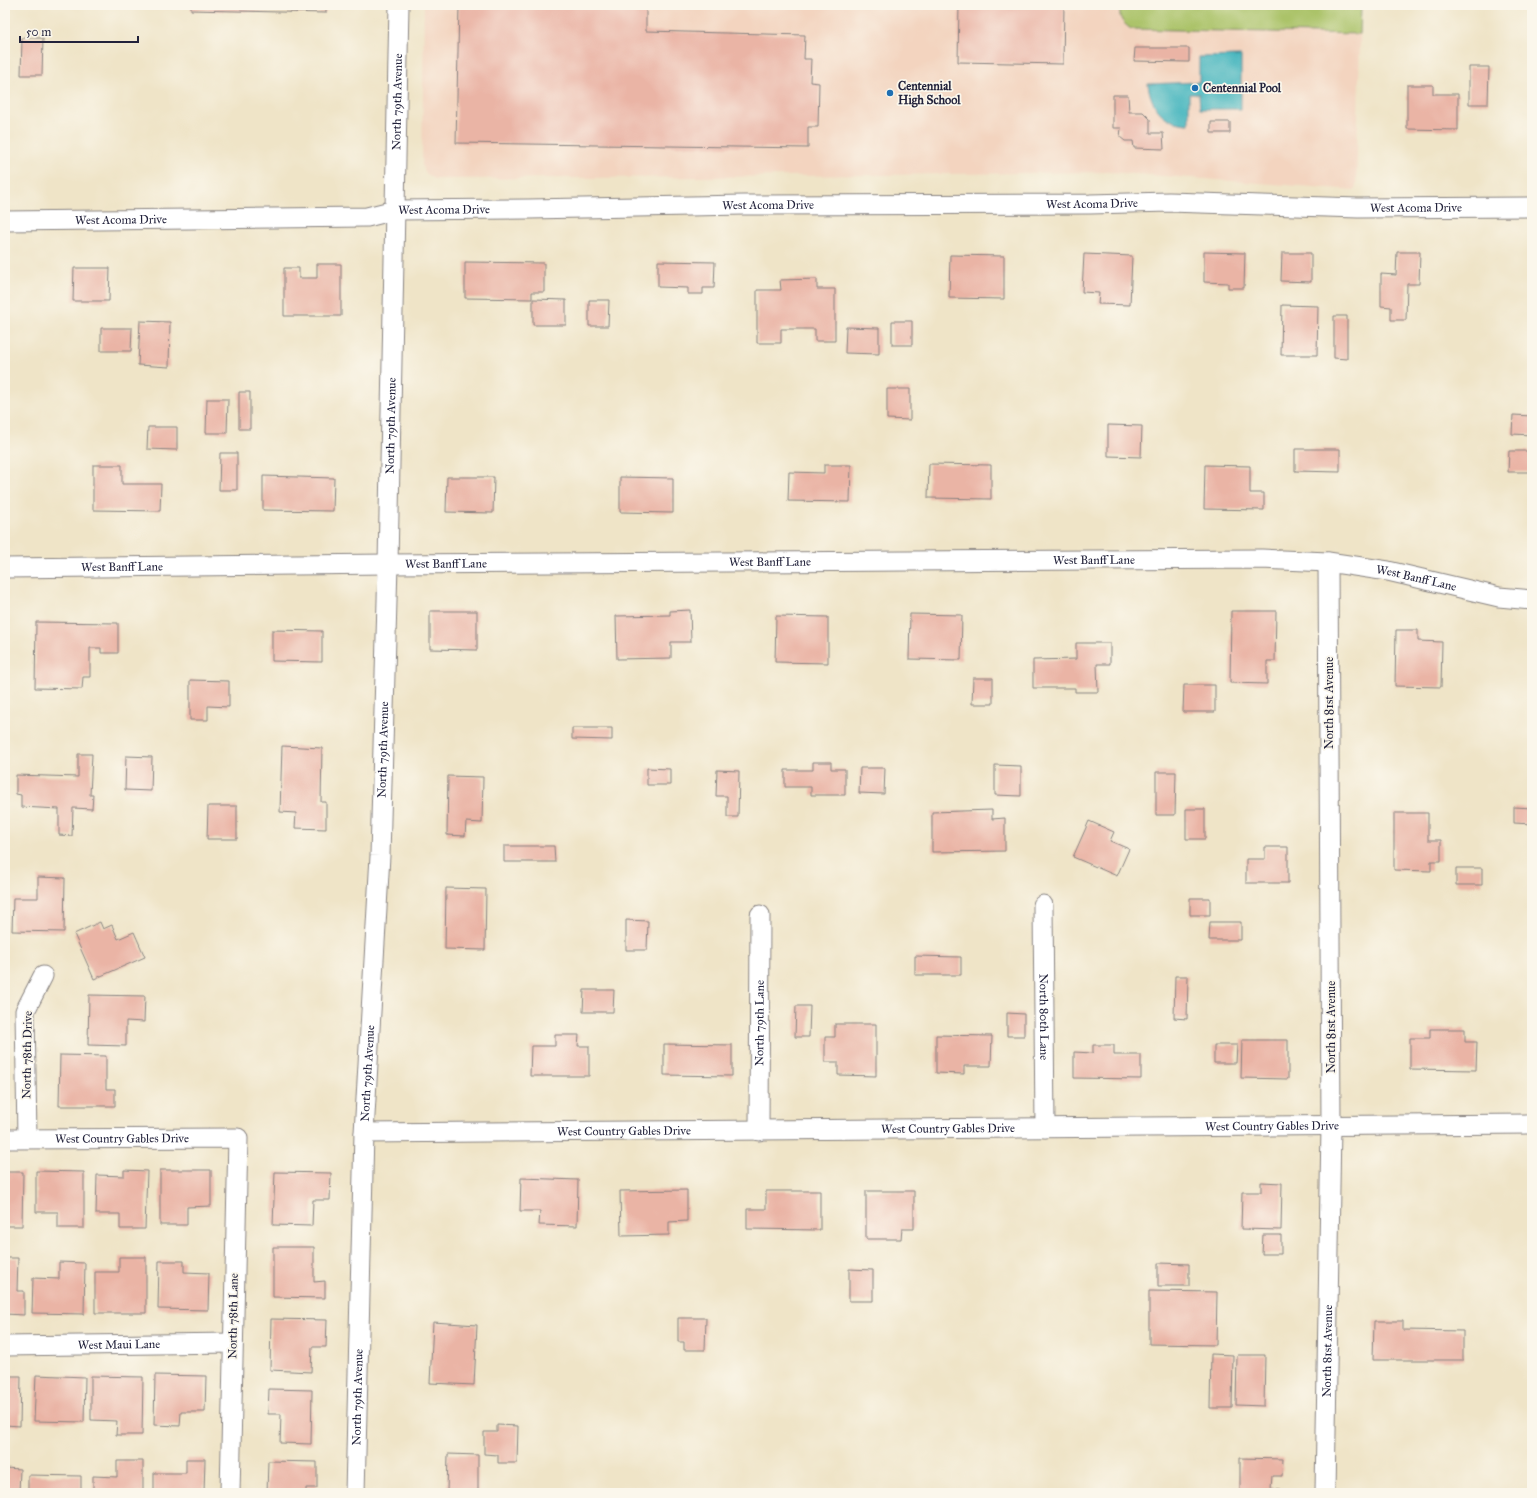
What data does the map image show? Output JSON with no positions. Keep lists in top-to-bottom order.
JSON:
{
  "streets": {
    "street": [
      "North 79th Avenue",
      "West Acoma Drive",
      "West Banff Lane",
      "North 81st Avenue",
      "North 80th Lane",
      "North 79th Lane",
      "North 78th Drive",
      "West Country Gables Drive",
      "North 78th Lane",
      "West Maui Lane"
    ]
  },
  "crossings": [
    ["North 79th Avenue", "West Acoma Drive"],
    ["North 79th Avenue", "West Banff Lane"],
    ["North 79th Avenue", "West Country Gables Drive"],
    ["West Banff Lane", "North 81st Avenue"],
    ["North 81st Avenue", "West Country Gables Drive"],
    ["North 80th Lane", "West Country Gables Drive"],
    ["North 79th Lane", "West Country Gables Drive"],
    ["North 78th Drive", "West Country Gables Drive"],
    ["West Country Gables Drive", "North 78th Lane"],
    ["North 78th Lane", "West Maui Lane"]
  ],
  "places": ["Centennial Pool", "Centennial High School"],
  "scale_bar": "50 m"
}
